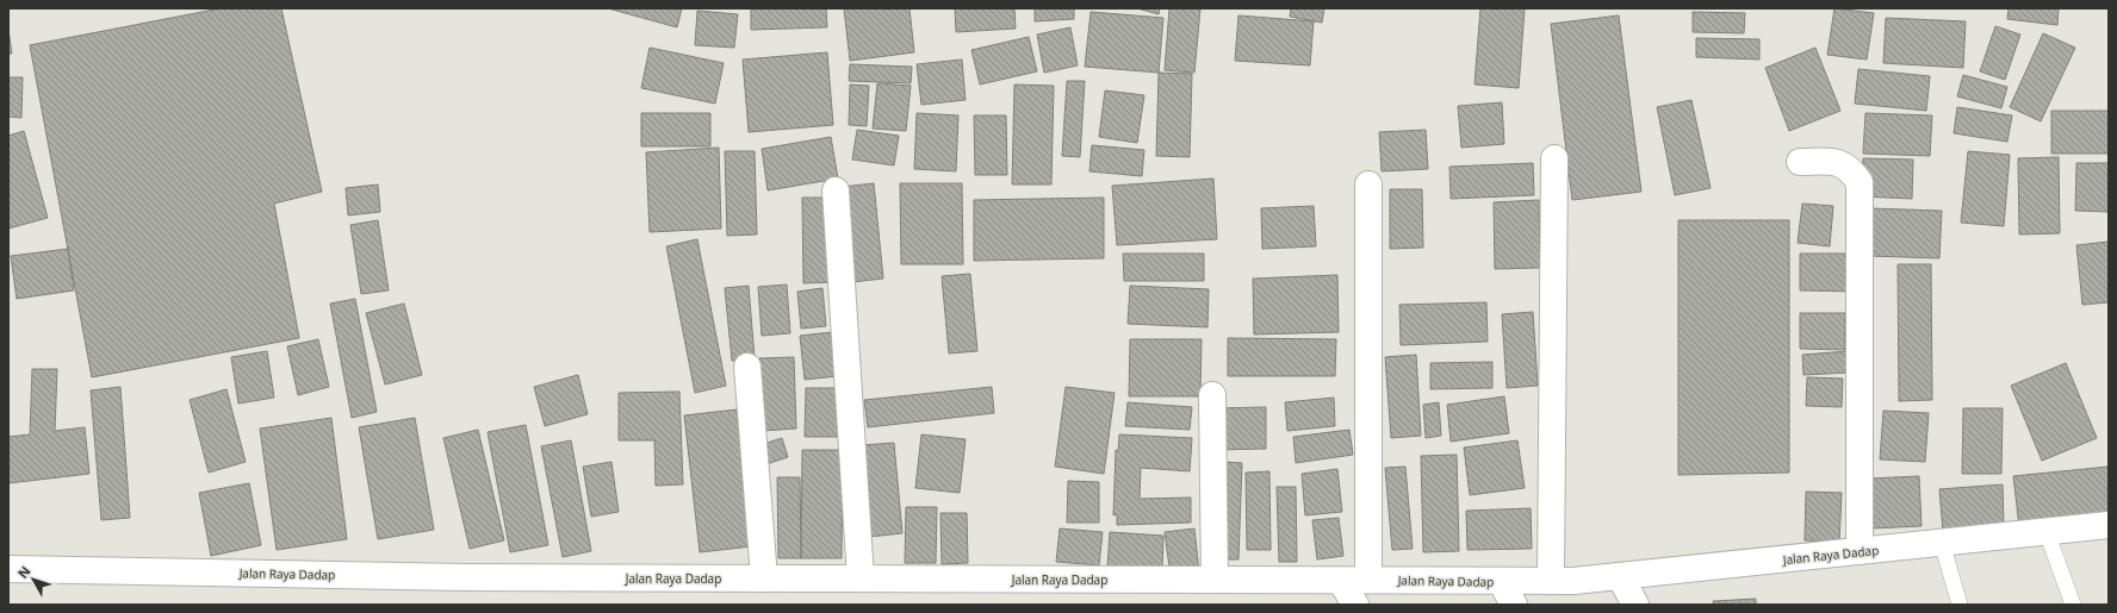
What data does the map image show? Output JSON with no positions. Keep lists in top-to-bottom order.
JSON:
{
  "streets": {
    "street": ["Jalan Raya Dadap"]
  },
  "north": "top left"
}
